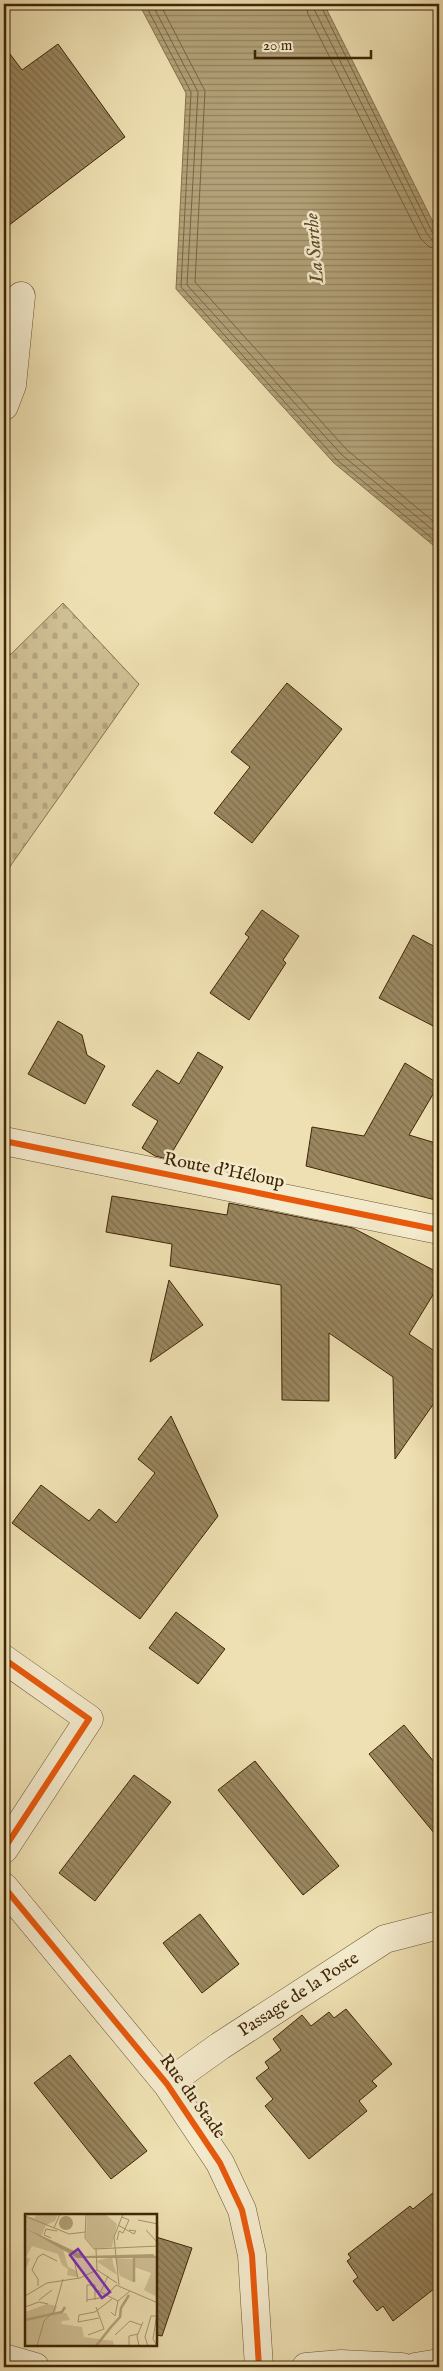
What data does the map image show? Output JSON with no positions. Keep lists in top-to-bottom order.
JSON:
{
  "streets": {
    "street": ["Route d'Héloup", "Passage de la Poste", "Rue du Stade"]
  },
  "crossings": [
    ["Passage de la Poste", "Rue du Stade"]
  ],
  "water": ["La Sarthe"],
  "scale_bar": "20 m"
}
